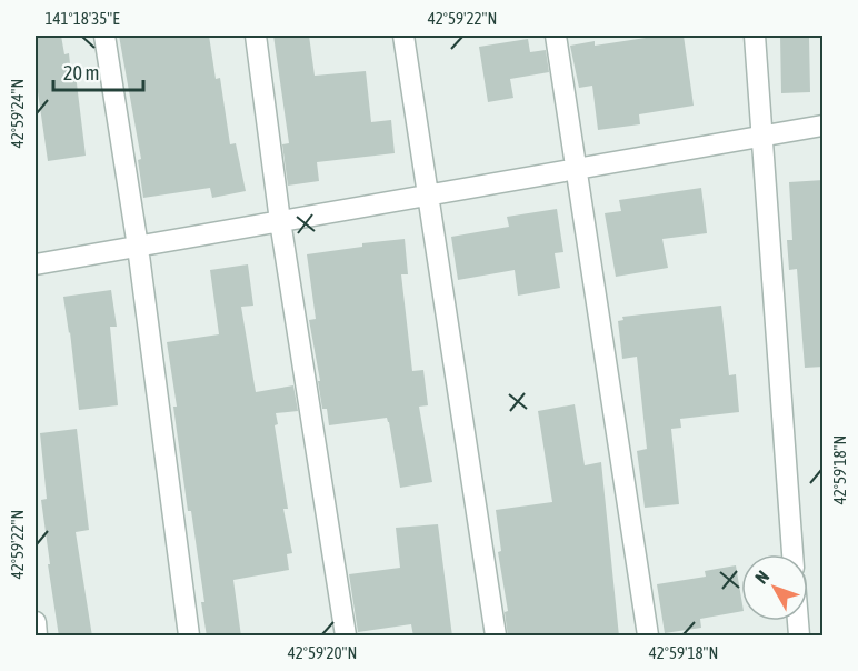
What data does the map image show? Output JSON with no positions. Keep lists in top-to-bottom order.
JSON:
{
  "scale_bar": "20 m",
  "north": "top left",
  "coordinates": [
    "141°18'35\"E",
    "42°59'22\"N",
    "42°59'24\"N",
    "42°59'18\"N",
    "42°59'20\"N"
  ]
}
